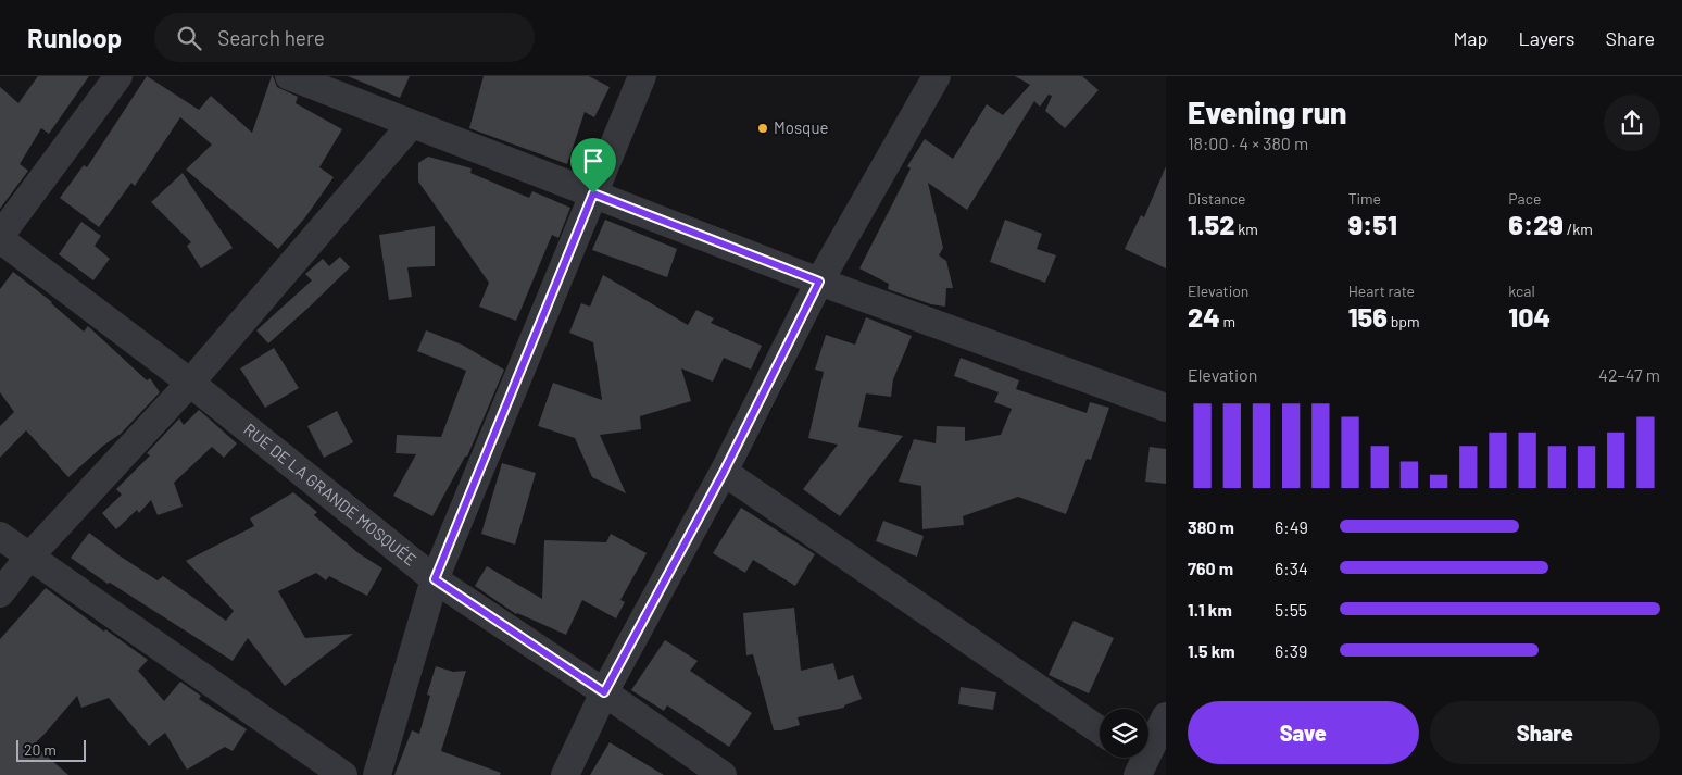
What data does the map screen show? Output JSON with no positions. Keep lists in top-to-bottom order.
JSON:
{
  "streets": {
    "street": ["RUE DE LA GRANDE MOSQUÉE"]
  },
  "places": ["Mosque"],
  "scale_bar": "20 m",
  "page": {
    "header": "Runloop",
    "search": "Search here",
    "nav": ["Map", "Layers", "Share"],
    "heading": ["Evening run", "18:00 · 4 × 380 m"],
    "stats": [
      ["Distance", "1.52 km"],
      ["Time", "9:51"],
      ["Pace", "6:29 /km"],
      ["Elevation", "24 m"],
      ["Heart rate", "156 bpm"],
      ["kcal", "104"]
    ],
    "chart": ["Elevation", "42–47 m"],
    "list": [
      {
        "name": "380 m",
        "note": "6:49"
      },
      {
        "name": "760 m",
        "note": "6:34"
      },
      {
        "name": "1.1 km",
        "note": "5:55"
      },
      {
        "name": "1.5 km",
        "note": "6:39"
      }
    ],
    "buttons": ["Save", "Share"],
    "scale": "20 m"
  }
}
